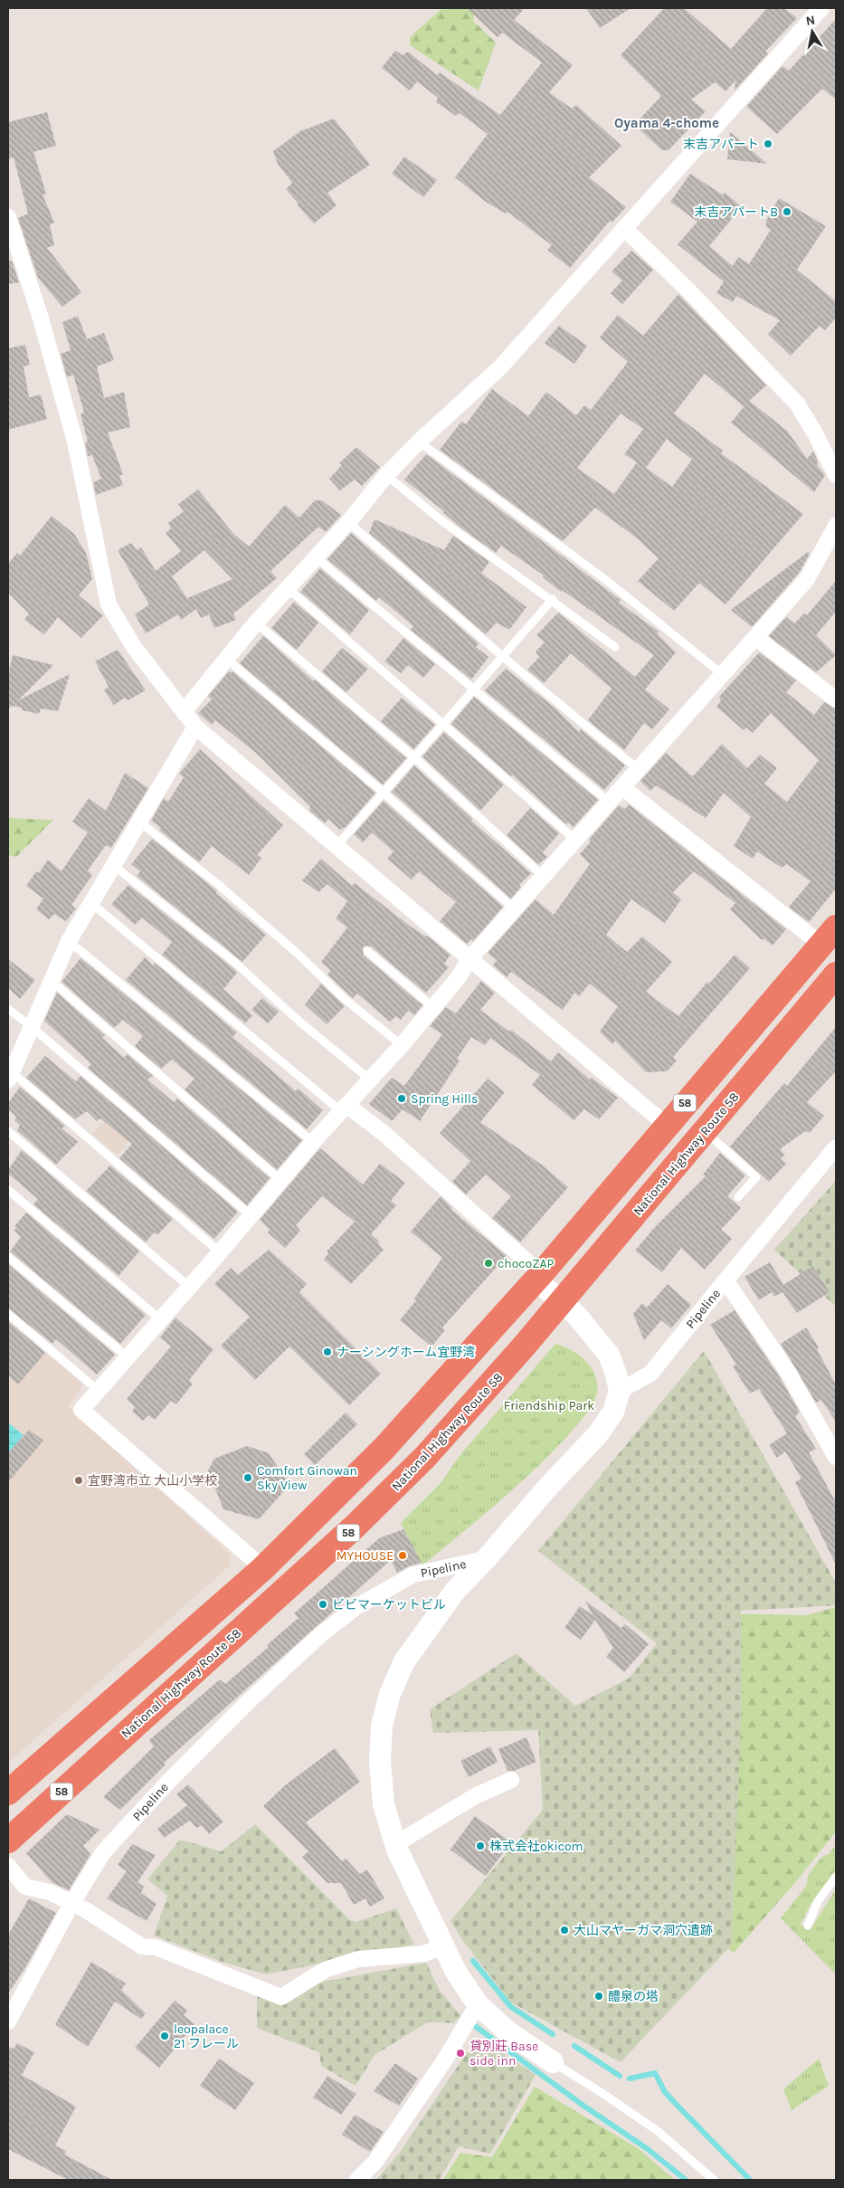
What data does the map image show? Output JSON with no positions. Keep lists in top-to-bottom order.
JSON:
{
  "streets": {
    "highway": ["58", "National Highway Route 58"],
    "street": ["Pipeline"]
  },
  "districts": ["Oyama 4-chome"],
  "parks": ["Friendship Park"],
  "places": [
    "末吉アパート",
    "末吉アパートB",
    "Spring Hills",
    "chocoZAP",
    "ナーシングホーム宜野湾",
    "Comfort Ginowan Sky View",
    "宜野湾市立 大山小学校",
    "MYHOUSE",
    "ビビマーケットビル",
    "株式会社okicom",
    "大山マヤーガマ洞穴遺跡",
    "醴泉の塔",
    "leopalace 21 フレール",
    "貸別莊 Base side inn"
  ],
  "north": "top"
}
